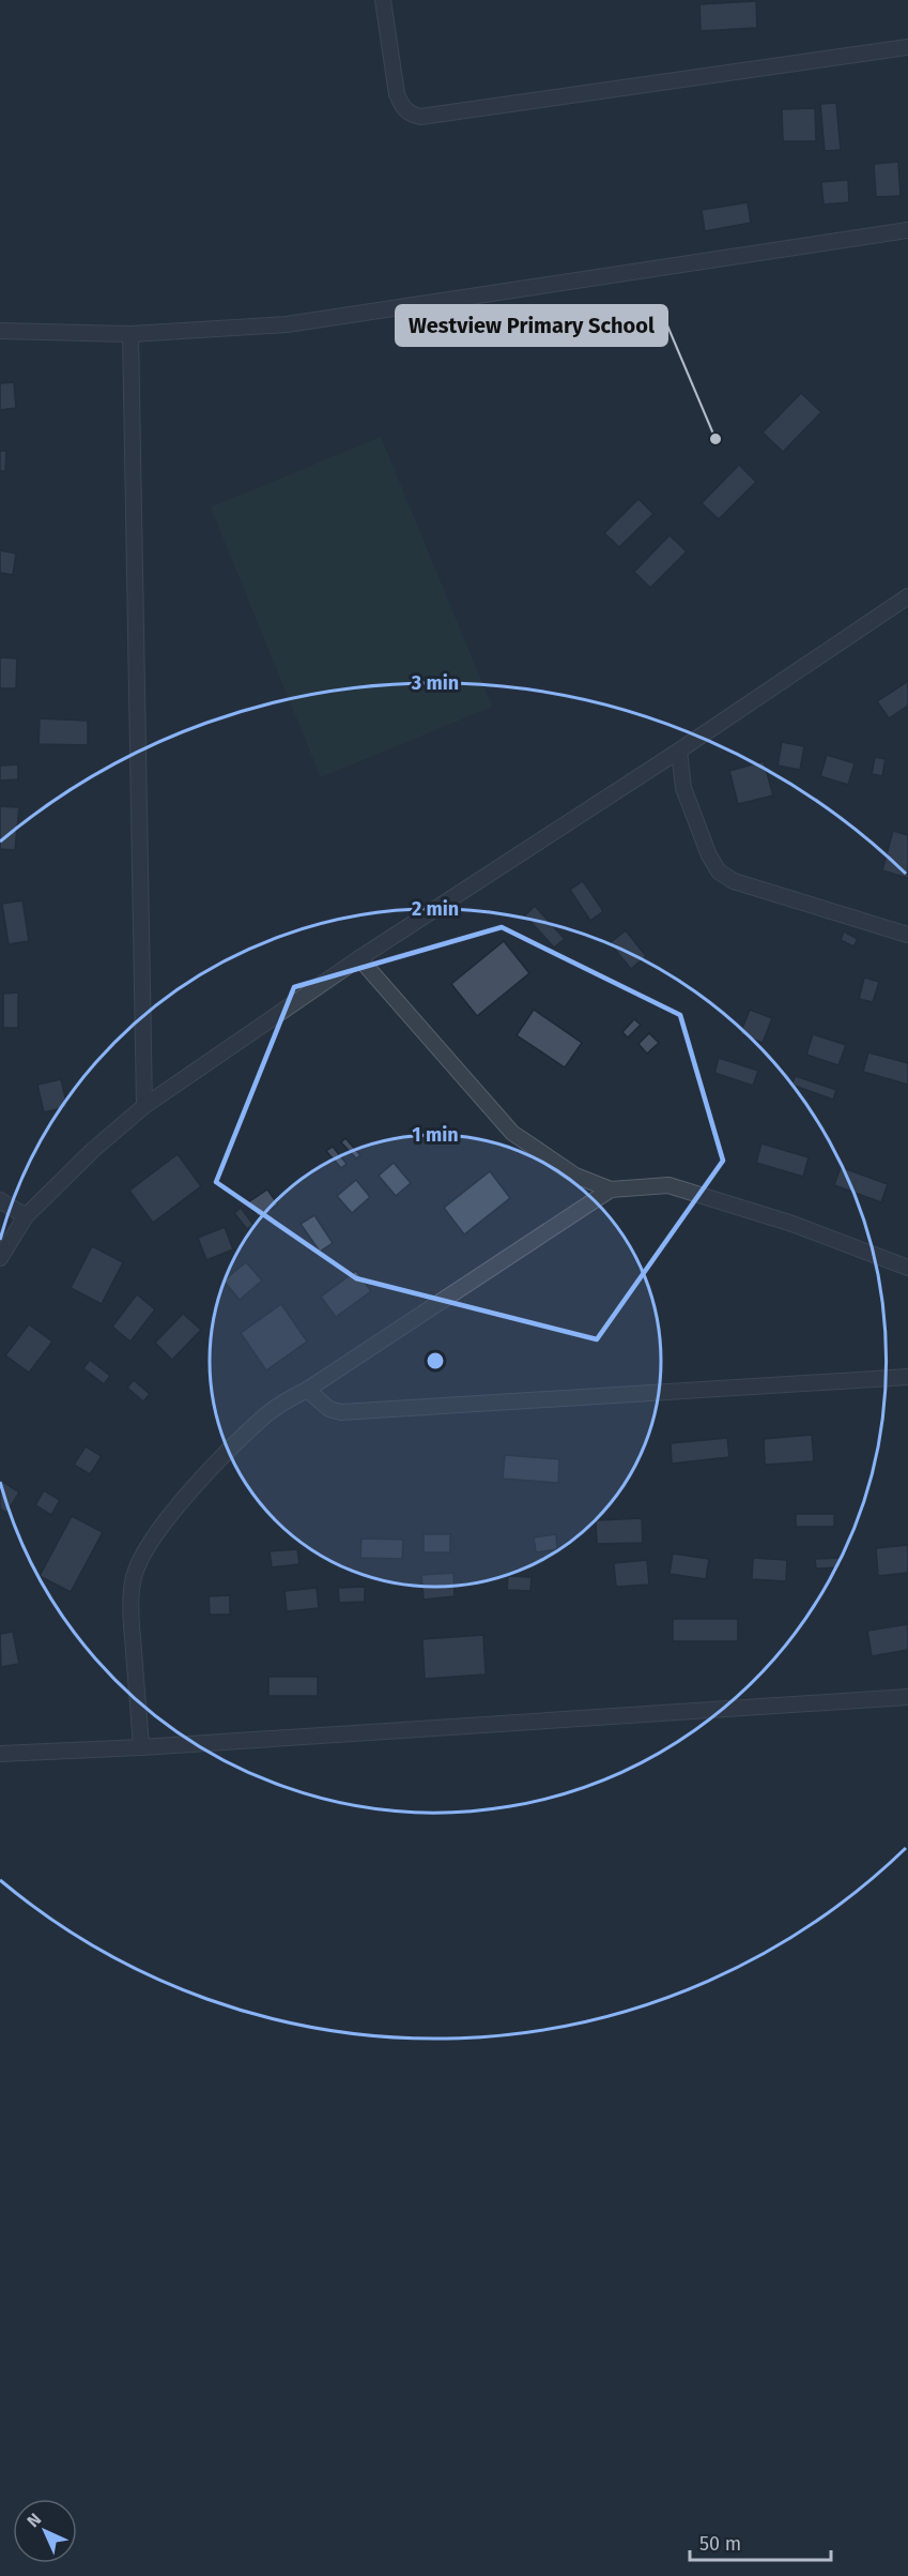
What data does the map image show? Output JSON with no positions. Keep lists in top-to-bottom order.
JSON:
{
  "places": ["Westview Primary School"],
  "scale_bar": "50 m",
  "north": "top left",
  "rings": ["3 min", "2 min", "1 min"]
}
